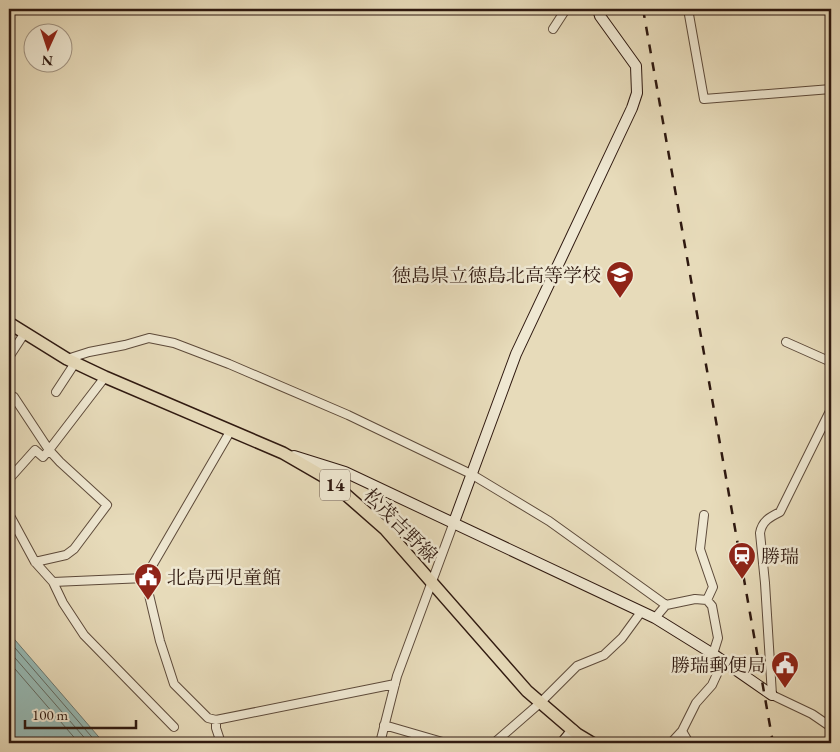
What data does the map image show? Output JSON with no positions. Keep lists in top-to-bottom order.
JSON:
{
  "streets": {
    "main road": ["14", "松茂吉野線"]
  },
  "places": {
    "school or university": ["徳島県立徳島北高等学校"],
    "station": ["勝瑞"],
    "public building": ["北島西児童館", "勝瑞郵便局"]
  },
  "scale_bar": "100 m",
  "north": "bottom"
}
